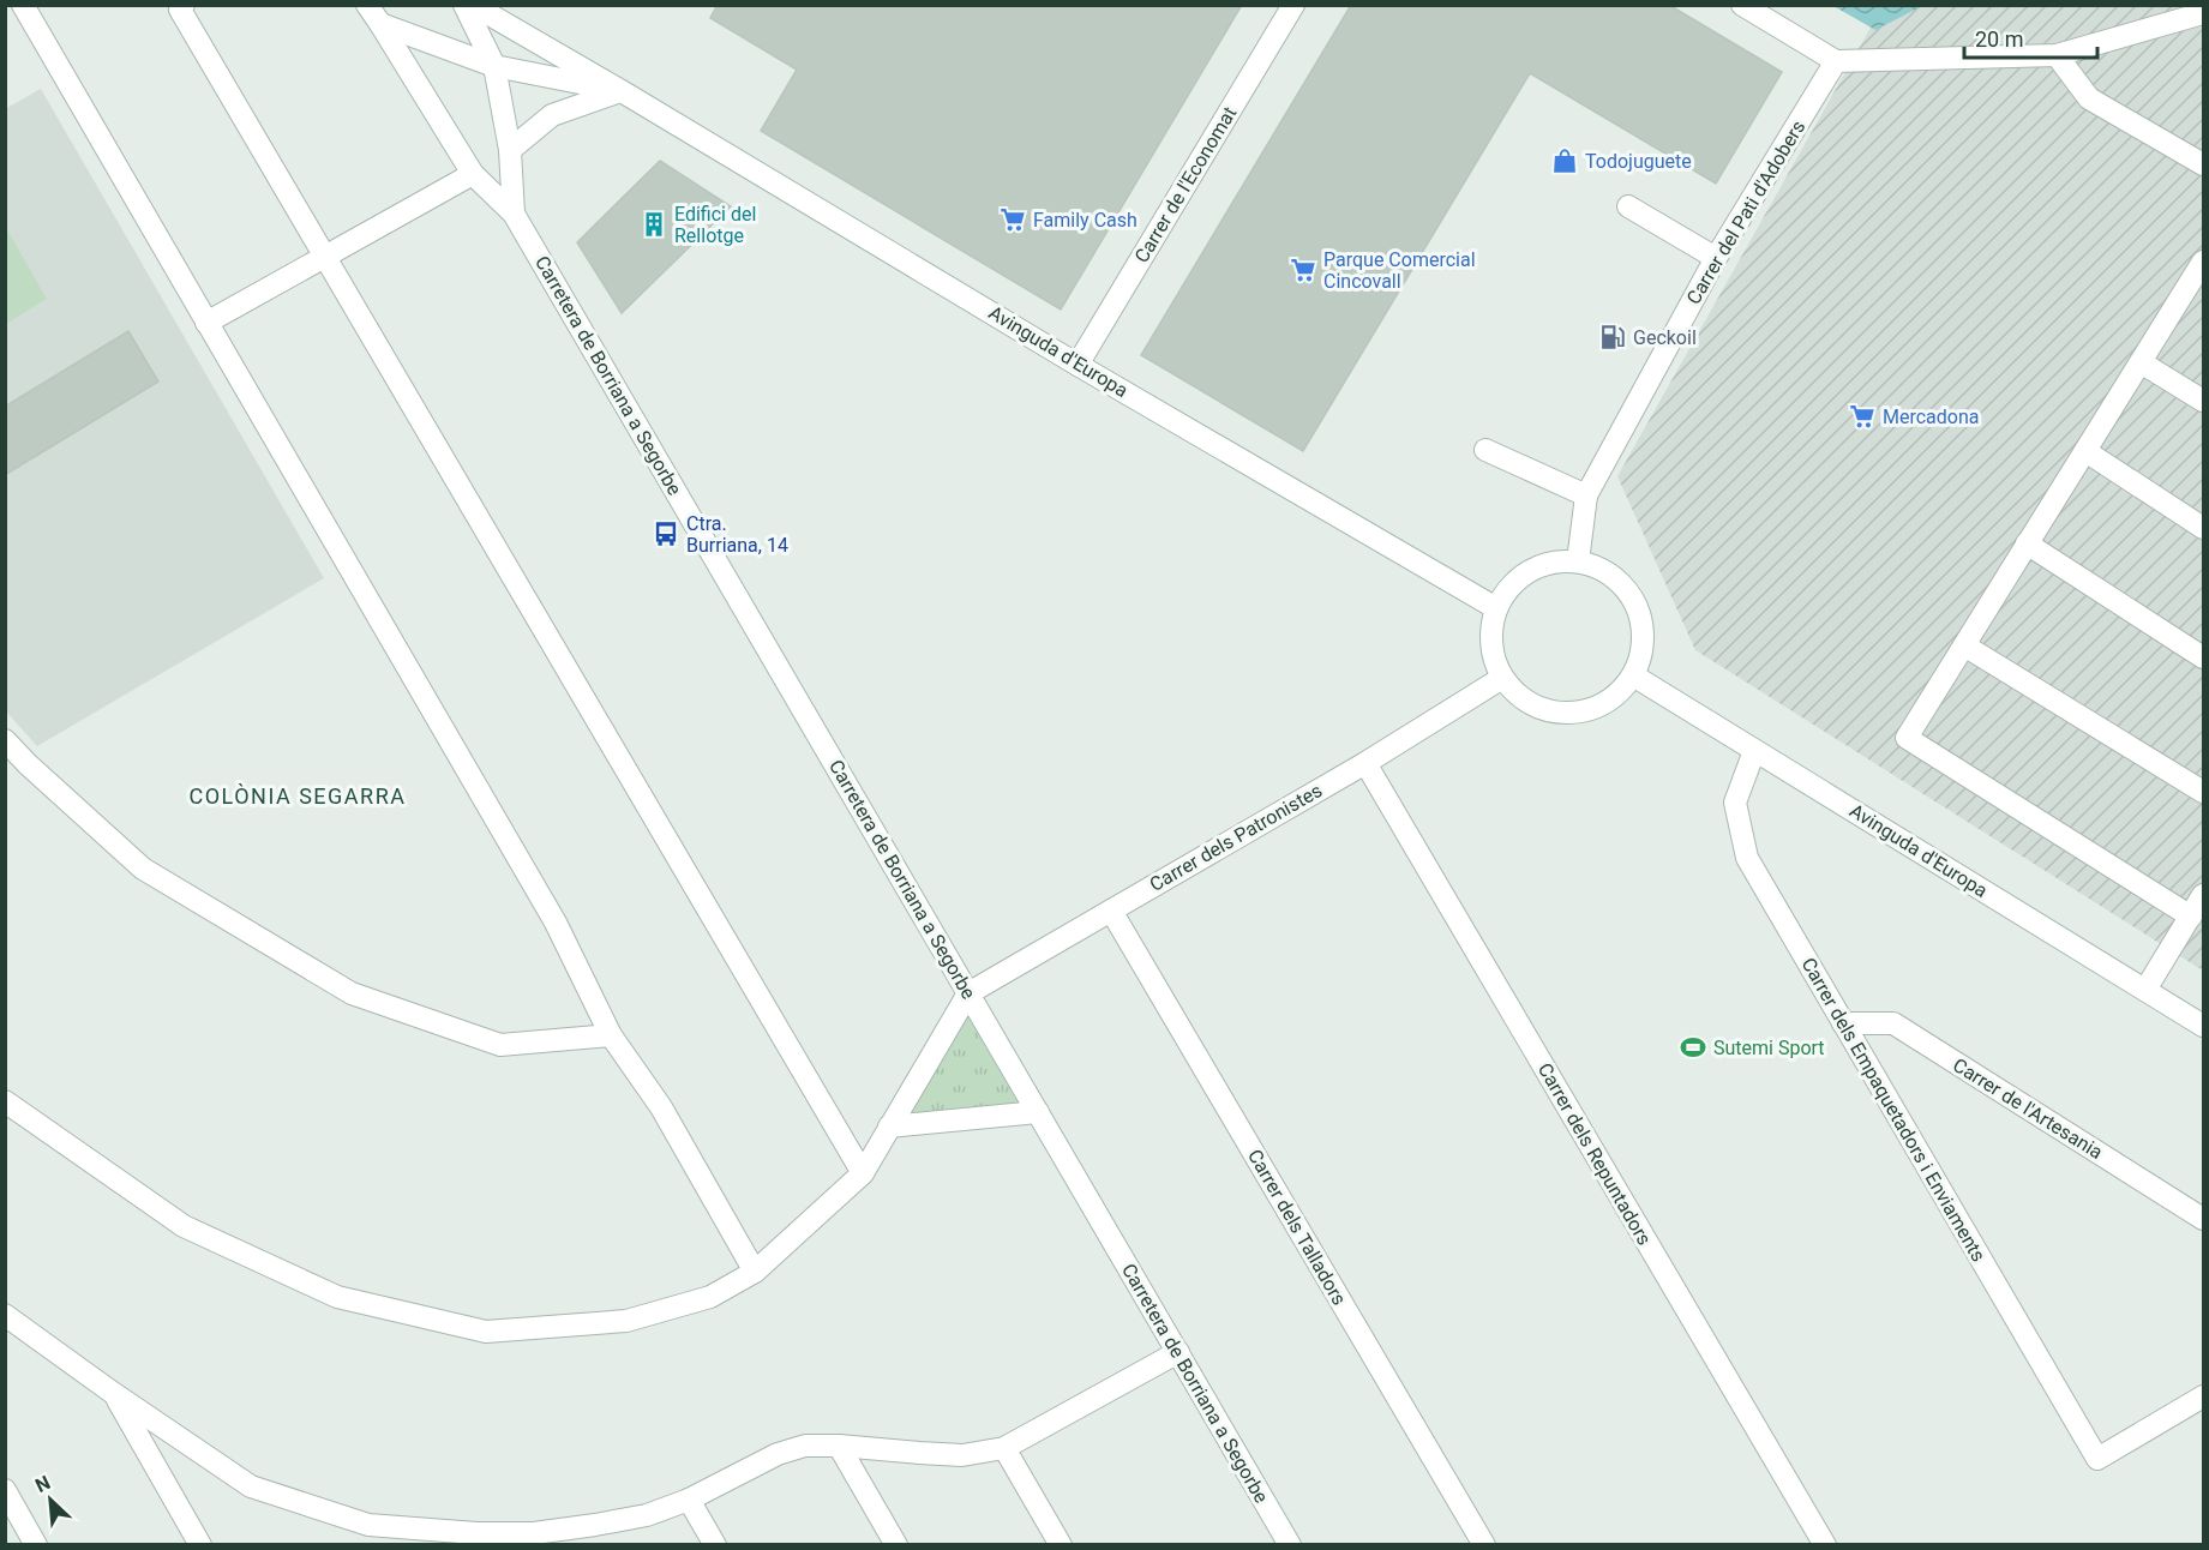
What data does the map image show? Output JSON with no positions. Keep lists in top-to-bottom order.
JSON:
{
  "streets": {
    "street": [
      "Carrer de l'Economat",
      "Carrer del Pati d'Adobers",
      "Avinguda d'Europa",
      "Carretera de Borriana a Segorbe",
      "Carrer dels Patronistes",
      "Carrer de l'Artesania",
      "Carrer dels Empaquetadors i Enviaments",
      "Carrer dels Repuntadors",
      "Carrer dels Talladors"
    ]
  },
  "crossings": [
    ["Carrer de l'Economat", "Avinguda d'Europa"],
    ["Carrer del Pati d'Adobers", "Avinguda d'Europa"],
    ["Carrer del Pati d'Adobers", "Carrer dels Patronistes"],
    ["Avinguda d'Europa", "Carrer dels Patronistes"],
    ["Avinguda d'Europa", "Carrer dels Empaquetadors i Enviaments"],
    ["Carretera de Borriana a Segorbe", "Carrer dels Patronistes"],
    ["Carrer dels Patronistes", "Carrer dels Repuntadors"],
    ["Carrer dels Patronistes", "Carrer dels Talladors"],
    ["Carrer de l'Artesania", "Carrer dels Empaquetadors i Enviaments"]
  ],
  "districts": ["COLÒNIA SEGARRA"],
  "places": {
    "shop": ["Todojuguete"],
    "supermarket": ["Family Cash", "Parque Comercial Cincovall", "Mercadona"],
    "building": ["Edifici del Rellotge"],
    "fuel station": ["Geckoil"],
    "bus stop": ["Ctra. Burriana, 14"],
    "sports": ["Sutemi Sport"]
  },
  "scale_bar": "20 m",
  "north": "top left"
}
